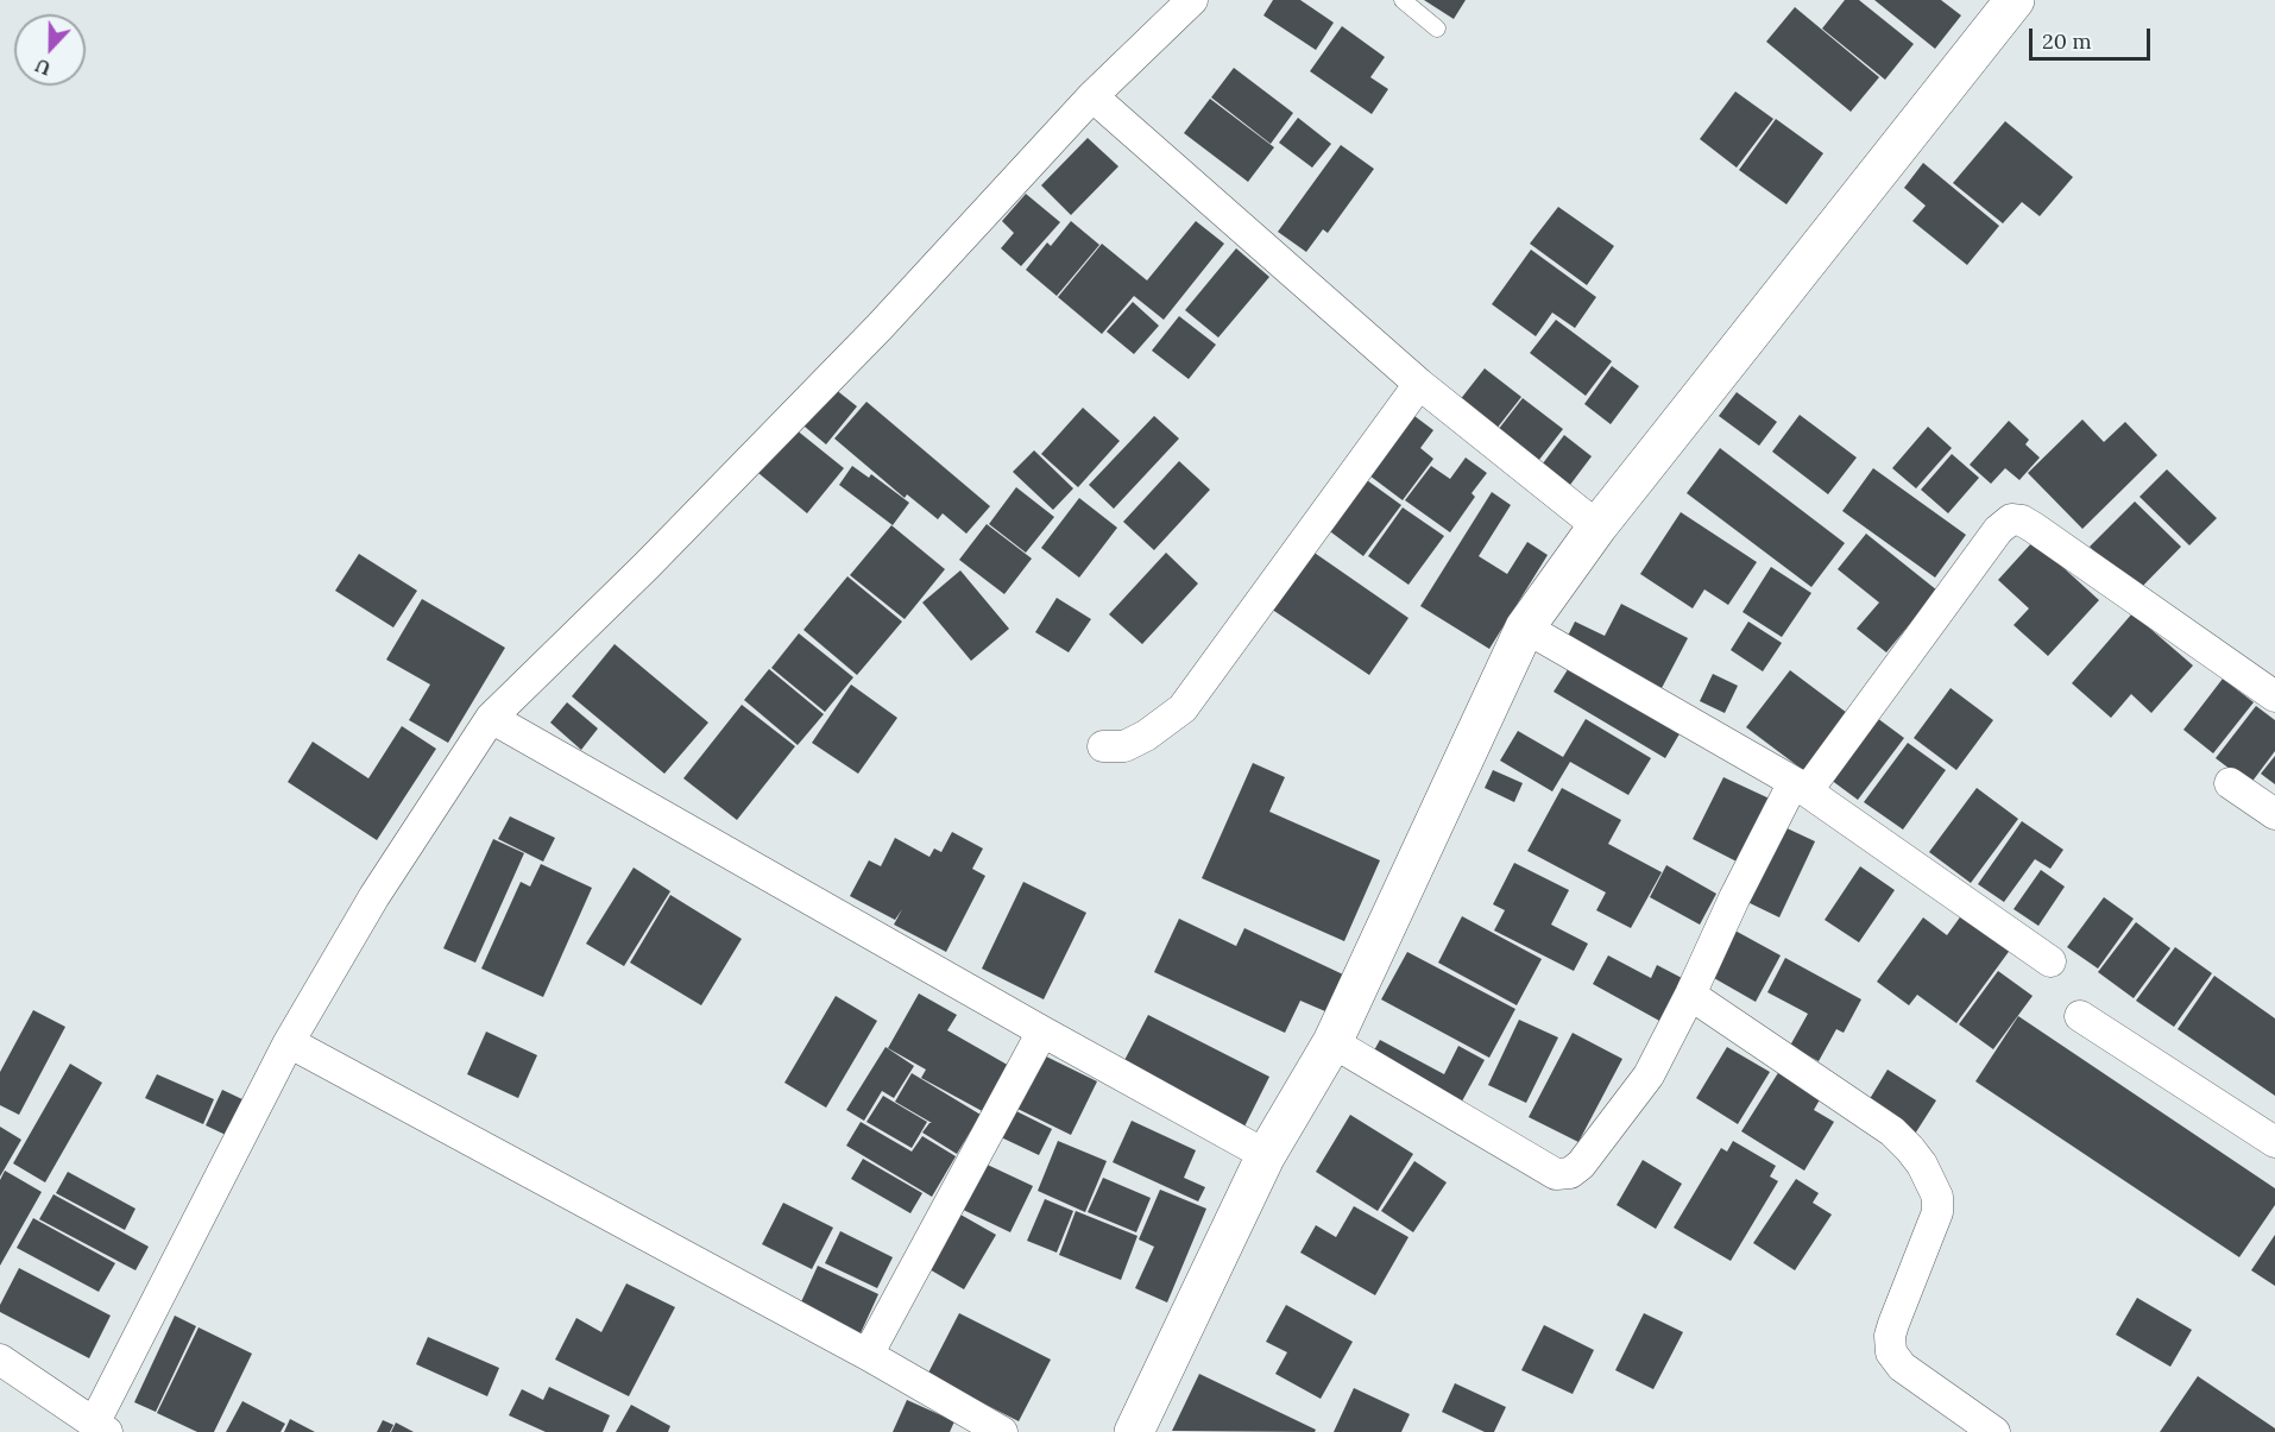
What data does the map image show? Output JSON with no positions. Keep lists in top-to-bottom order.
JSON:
{
  "scale_bar": "20 m",
  "north": "bottom"
}
